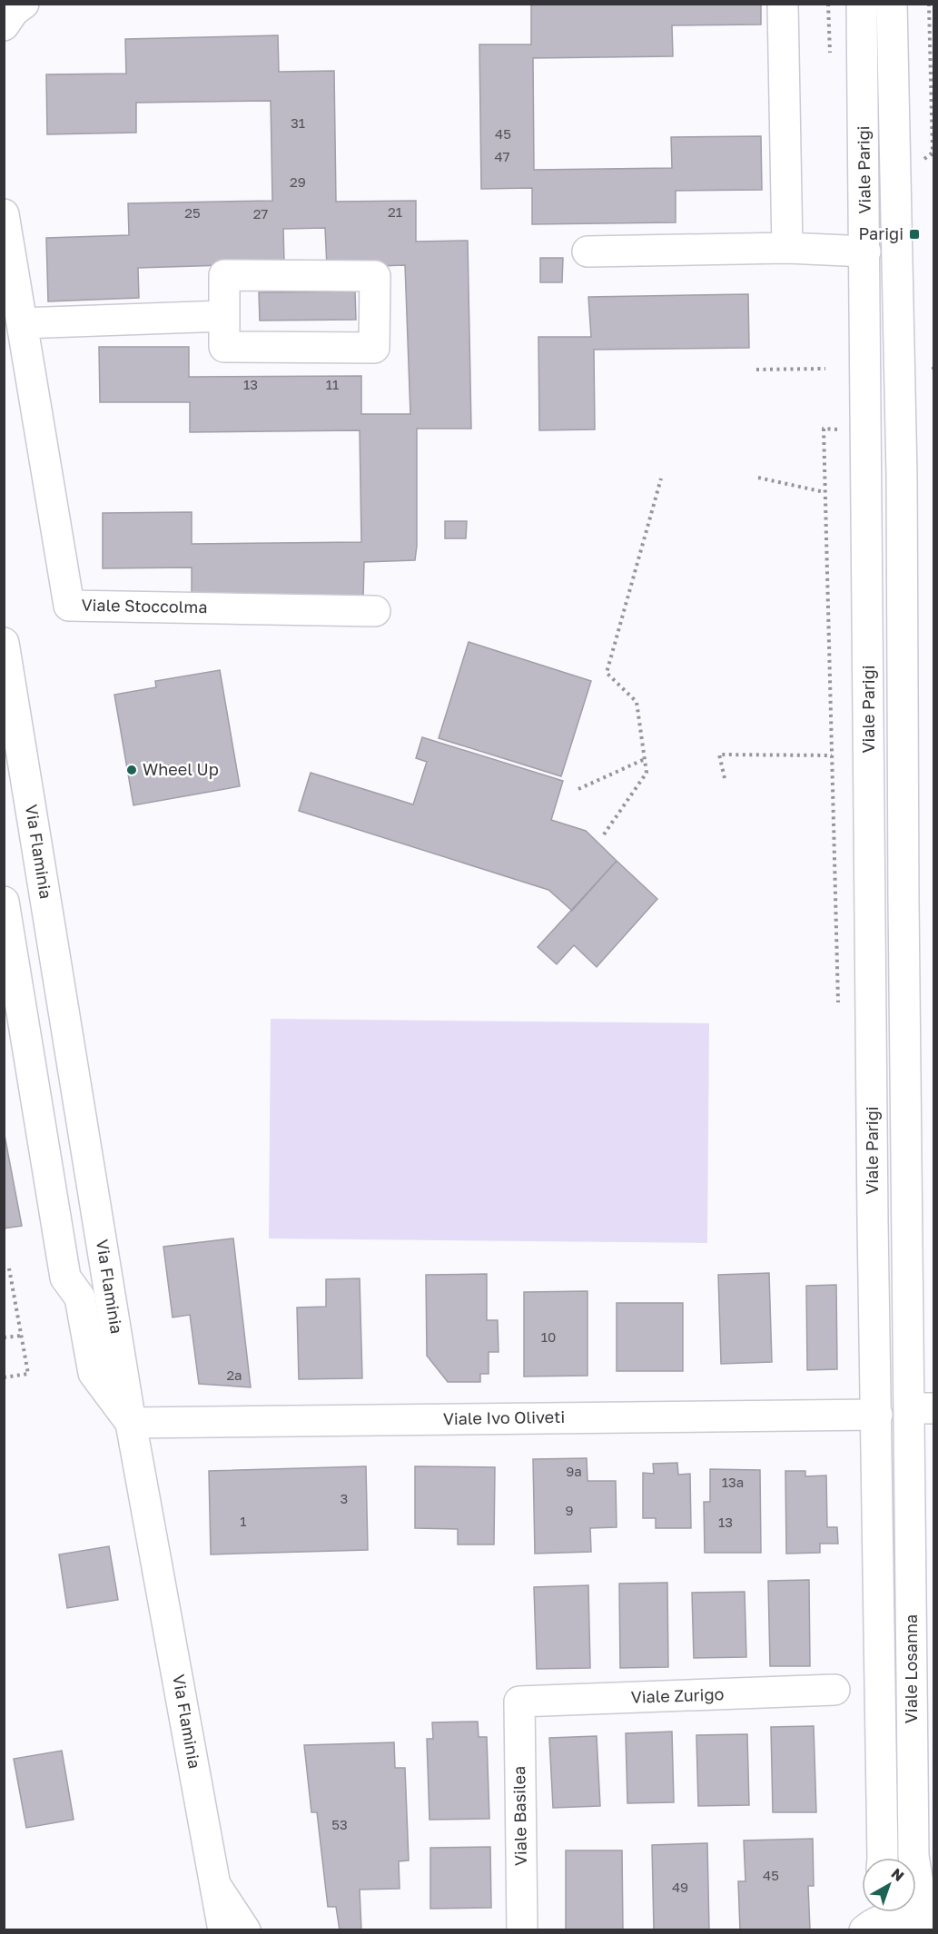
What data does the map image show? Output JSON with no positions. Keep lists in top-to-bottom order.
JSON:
{
  "streets": {
    "main road": [
      "Viale Parigi",
      "Viale Stoccolma",
      "Via Flaminia",
      "Viale Ivo Oliveti",
      "Viale Losanna",
      "Viale Zurigo",
      "Viale Basilea"
    ]
  },
  "crossings": [
    ["Viale Parigi", "Viale Ivo Oliveti"],
    ["Viale Parigi", "Viale Losanna"],
    ["Via Flaminia", "Viale Ivo Oliveti"],
    ["Viale Ivo Oliveti", "Viale Losanna"],
    ["Viale Zurigo", "Viale Basilea"]
  ],
  "places": {
    "transit": ["Parigi"],
    "other": ["Wheel Up"]
  },
  "house_numbers": [
    "31",
    "45",
    "47",
    "29",
    "21",
    "25",
    "27",
    "13",
    "11",
    "10",
    "2a",
    "9a",
    "13a",
    "3",
    "9",
    "1",
    "13",
    "53",
    "45",
    "49"
  ],
  "north": "top right"
}
